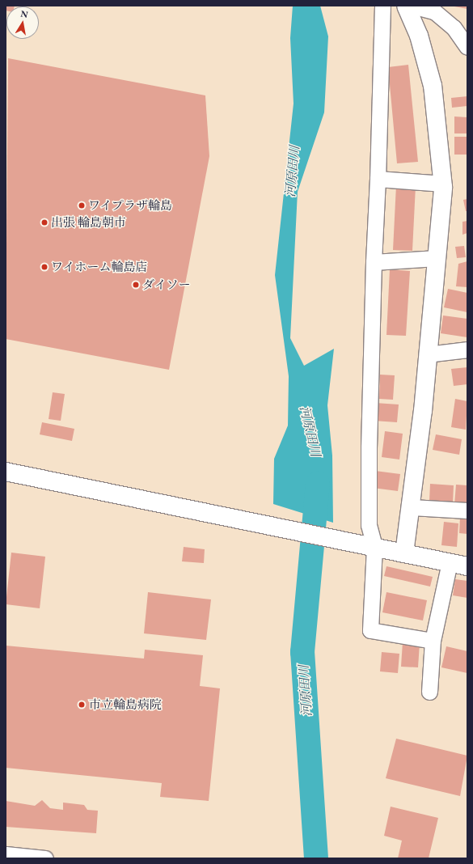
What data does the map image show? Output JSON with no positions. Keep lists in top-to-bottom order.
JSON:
{
  "water": ["河原田川"],
  "places": [
    "ワイプラザ輪島",
    "出張 輪島朝市",
    "ワイホーム輪島店",
    "ダイソー",
    "市立輪島病院"
  ],
  "north": "top"
}
